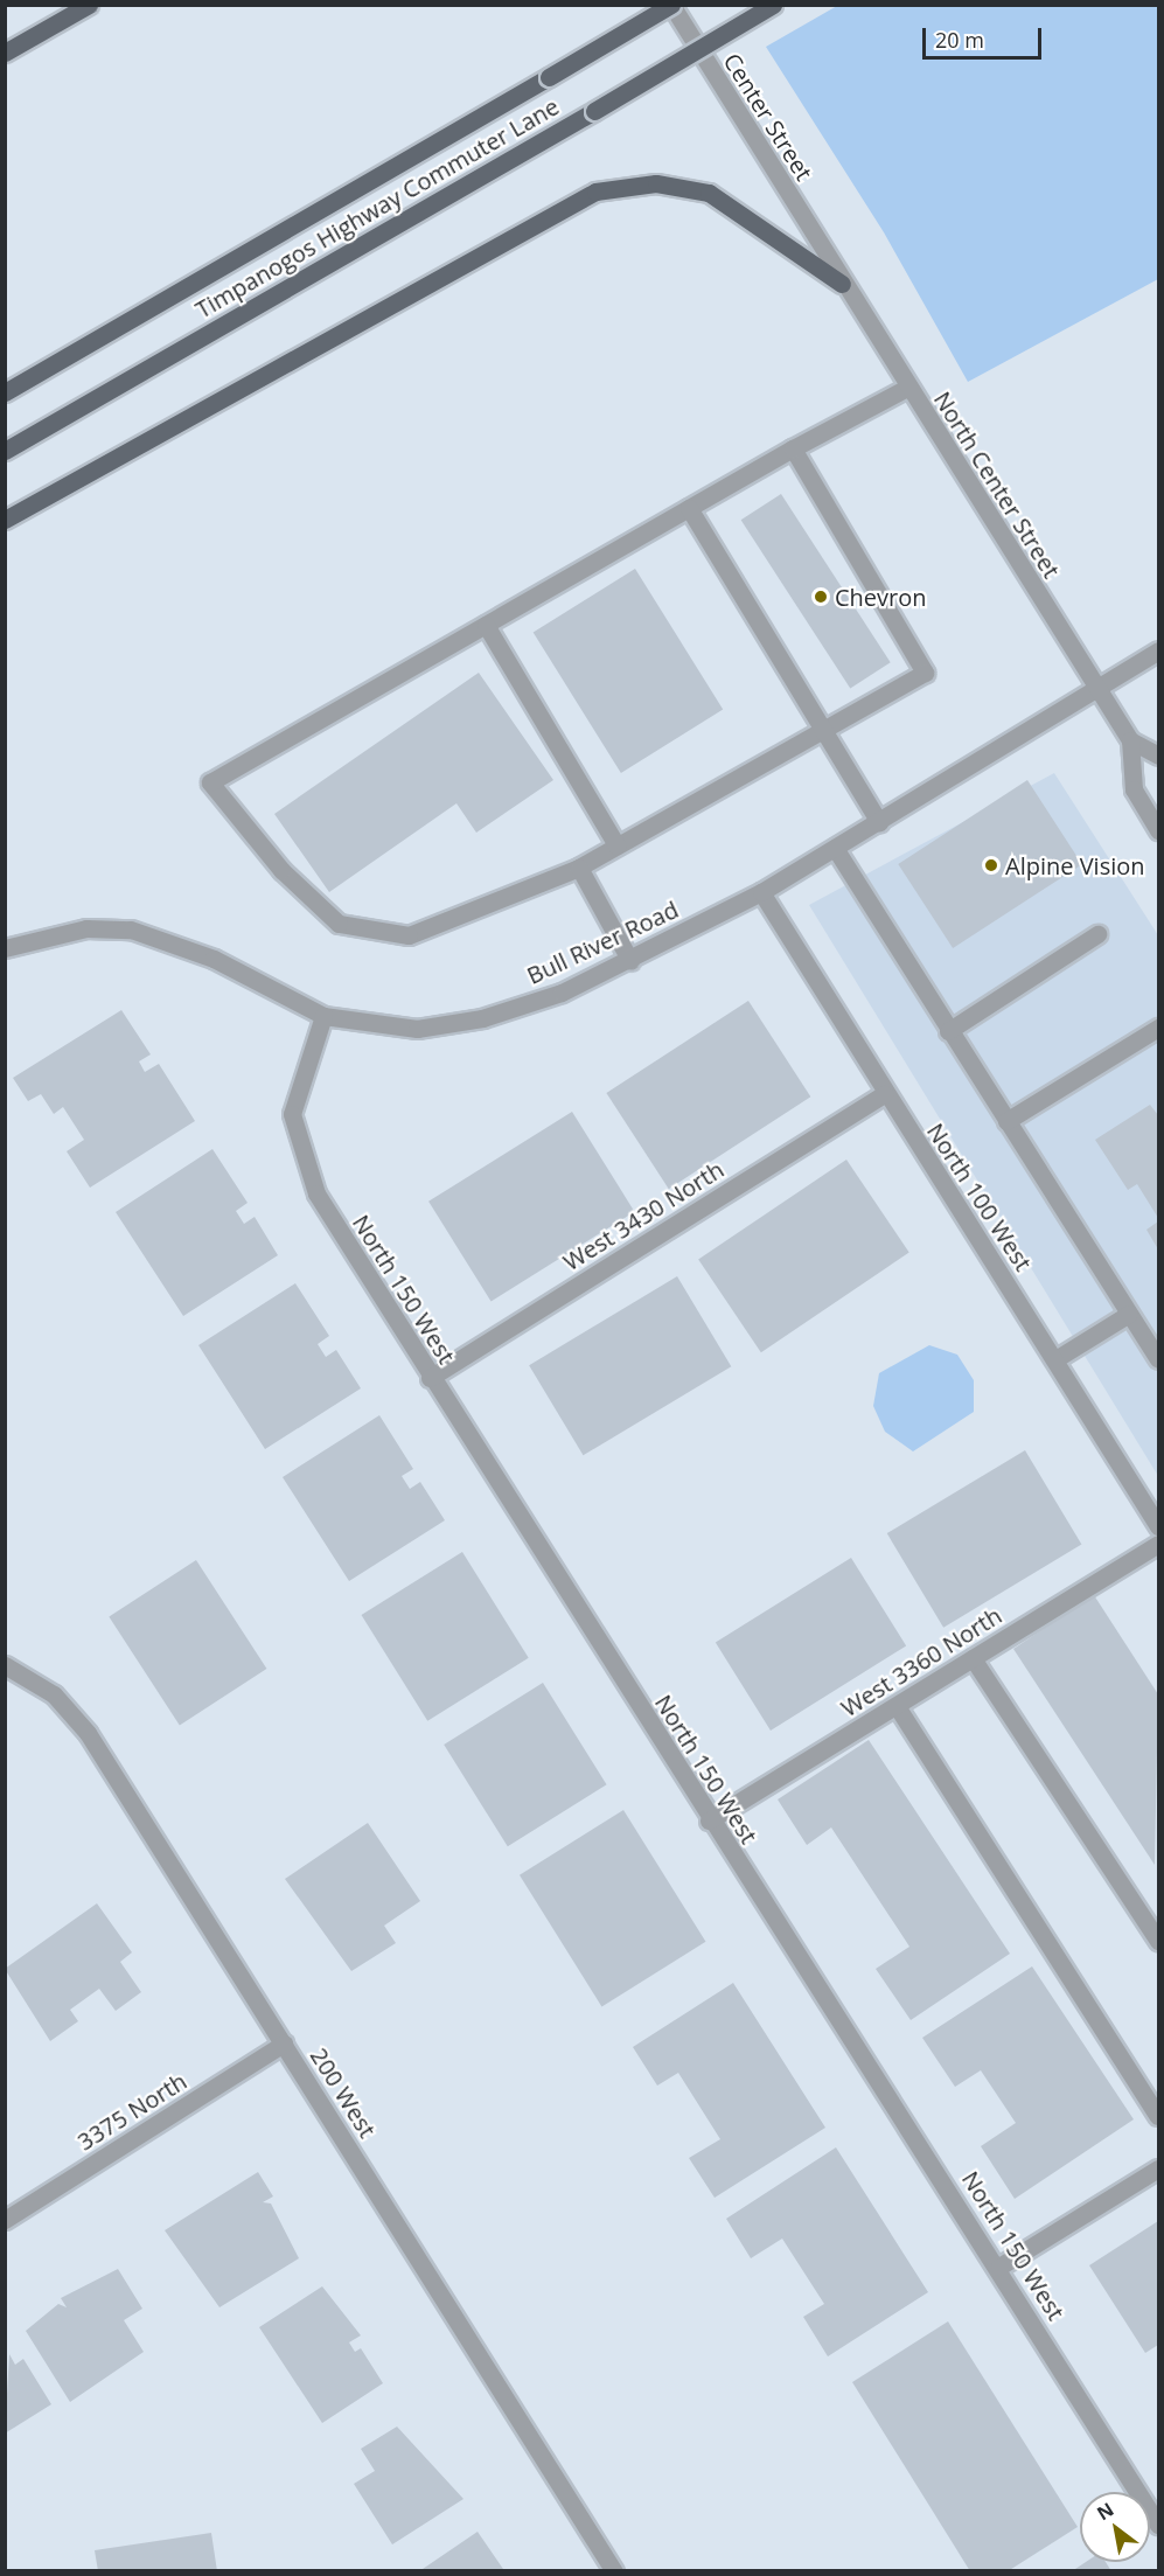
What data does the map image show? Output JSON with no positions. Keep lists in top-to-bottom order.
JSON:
{
  "streets": {
    "main road": ["Timpanogos Highway Commuter Lane"],
    "street": [
      "Center Street",
      "North Center Street",
      "Bull River Road",
      "North 100 West",
      "West 3430 North",
      "North 150 West",
      "West 3360 North",
      "200 West",
      "3375 North"
    ]
  },
  "crossings": [
    ["Center Street", "Timpanogos Highway Commuter Lane"],
    ["Center Street", "North Center Street"],
    ["North Center Street", "Bull River Road"],
    ["Bull River Road", "North 100 West"],
    ["Bull River Road", "North 150 West"],
    ["North 100 West", "West 3430 North"],
    ["West 3430 North", "North 150 West"],
    ["North 150 West", "West 3360 North"],
    ["200 West", "3375 North"]
  ],
  "places": ["Chevron", "Alpine Vision"],
  "scale_bar": "20 m",
  "north": "top left"
}
